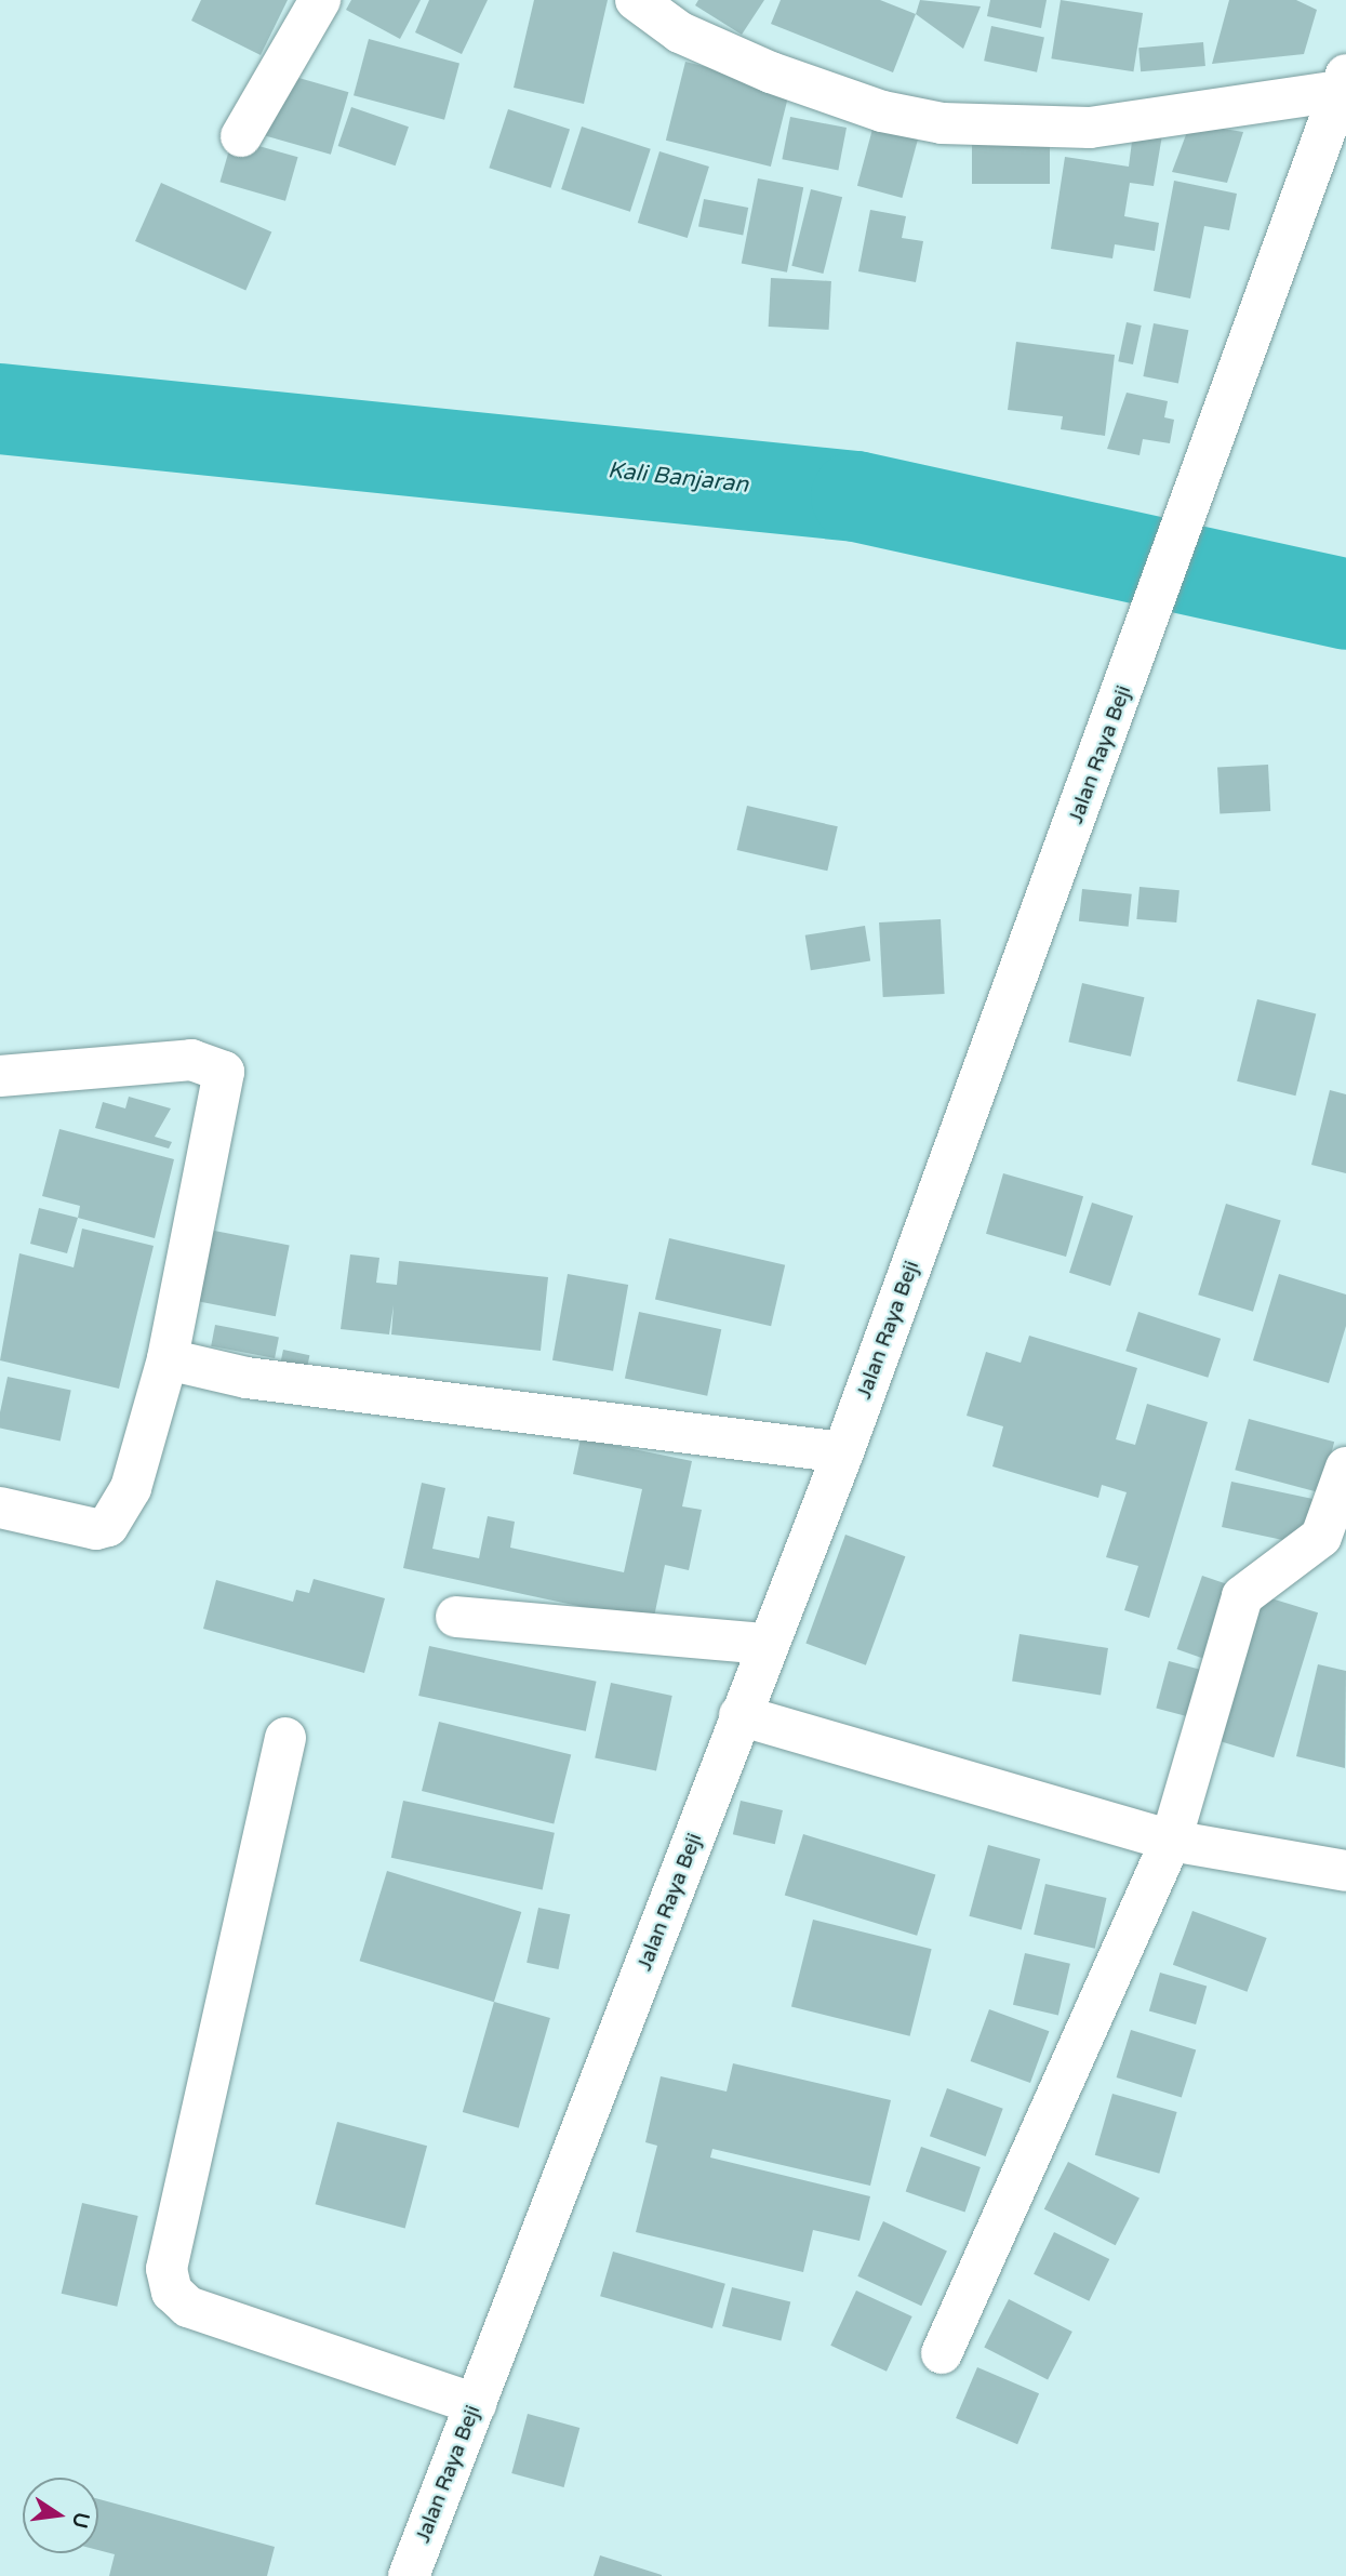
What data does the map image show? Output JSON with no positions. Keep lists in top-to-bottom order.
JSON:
{
  "streets": {
    "street": ["Jalan Raya Beji"]
  },
  "water": ["Kali Banjaran"],
  "north": "right"
}
